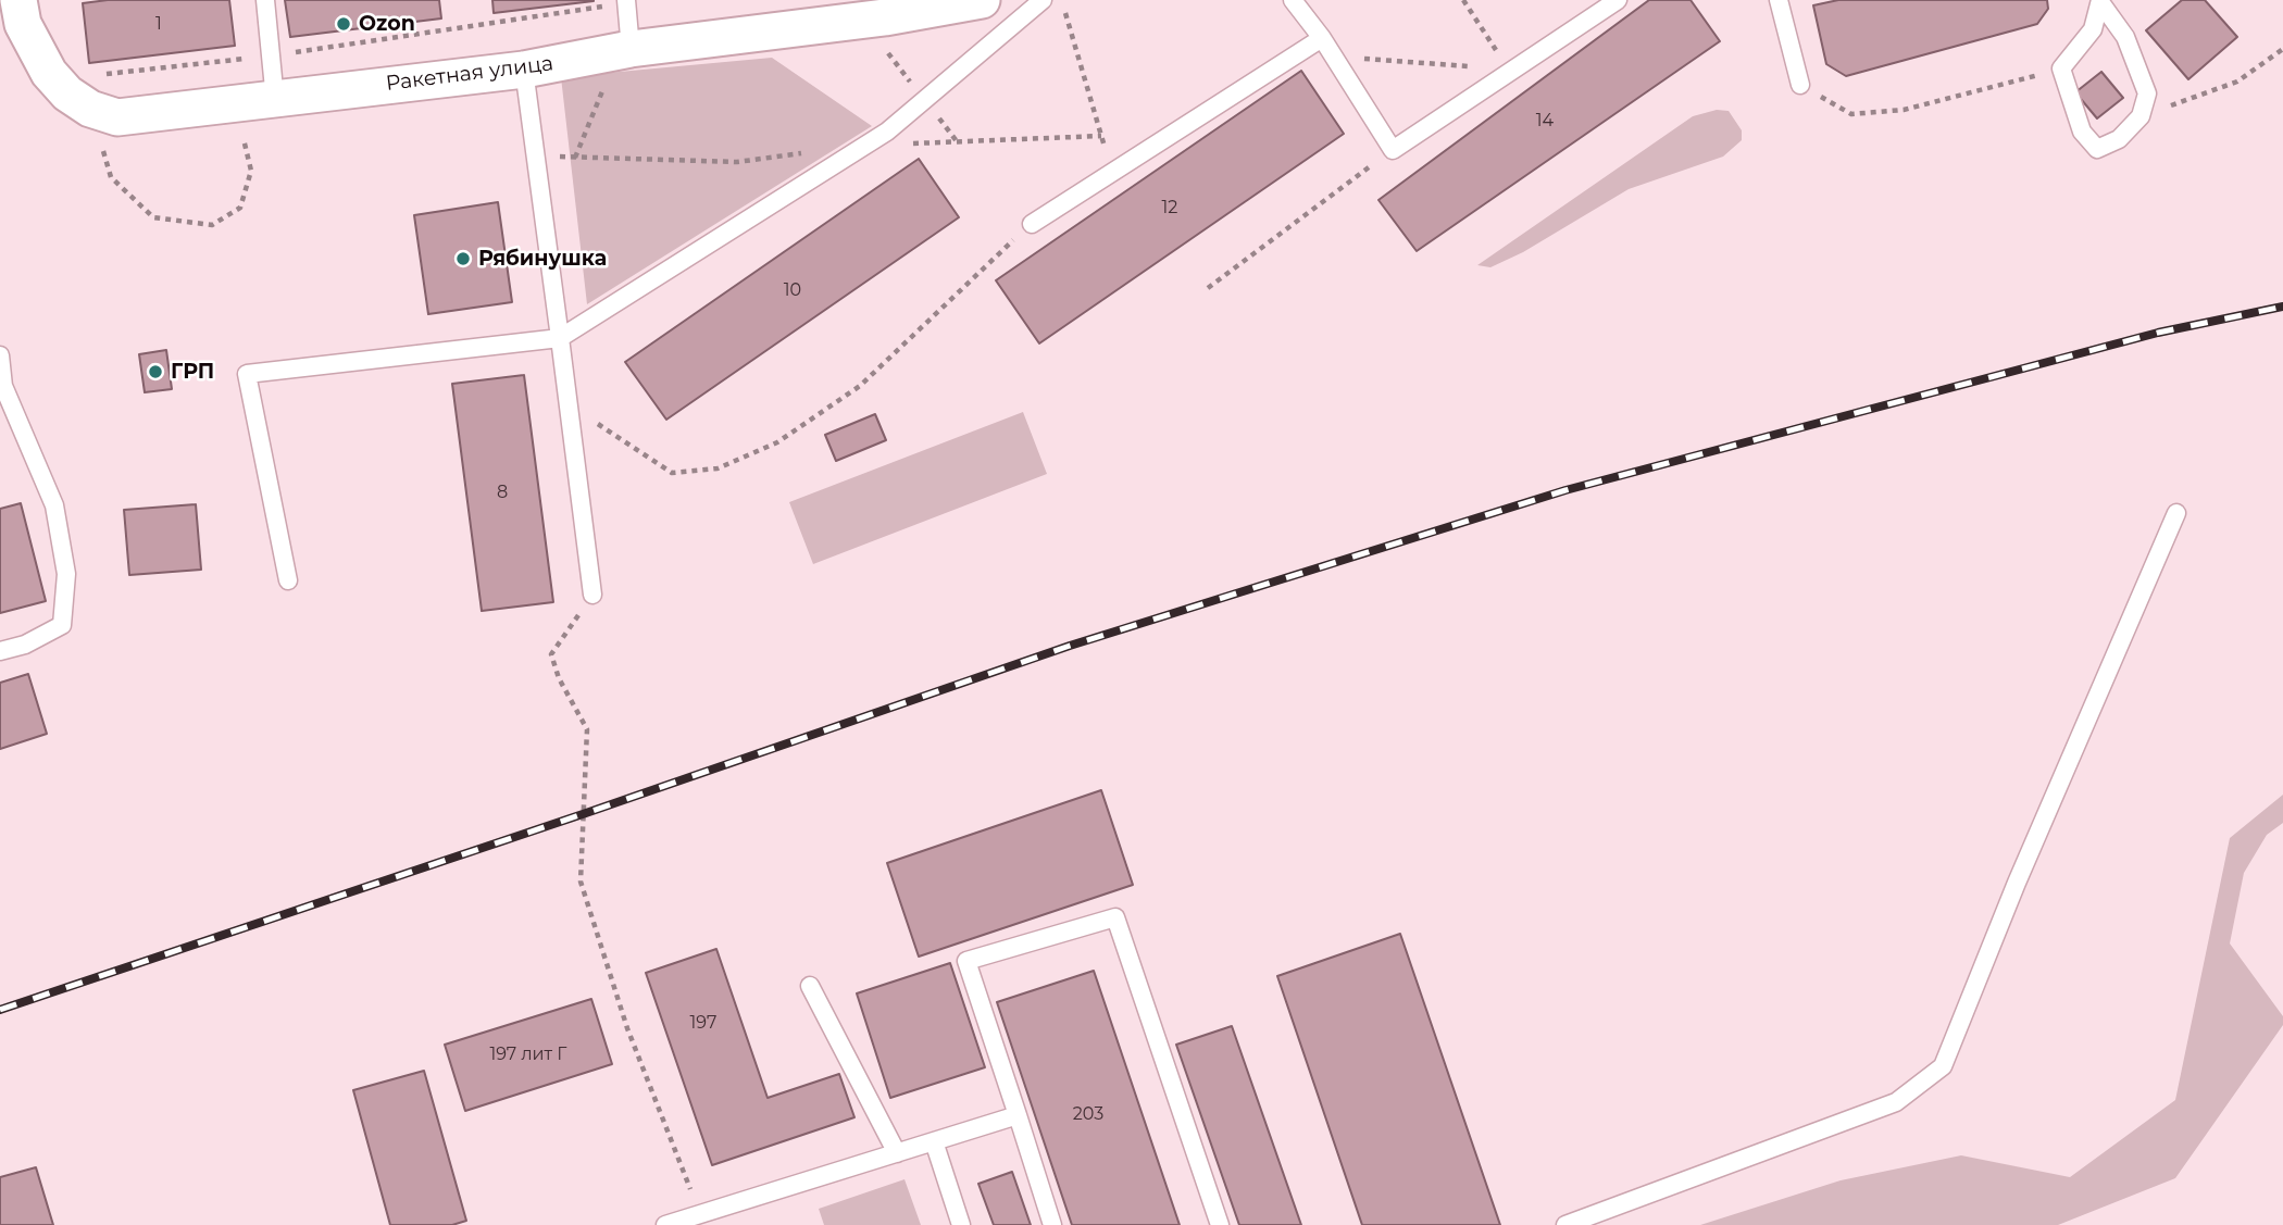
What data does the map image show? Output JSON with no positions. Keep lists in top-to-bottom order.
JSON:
{
  "streets": {
    "street": ["Ракетная улица"]
  },
  "places": ["Ozon", "Рябинушка", "ГРП"],
  "house_numbers": [
    "1",
    "14",
    "12",
    "10",
    "8",
    "197",
    "197 лит Г",
    "203"
  ]
}
